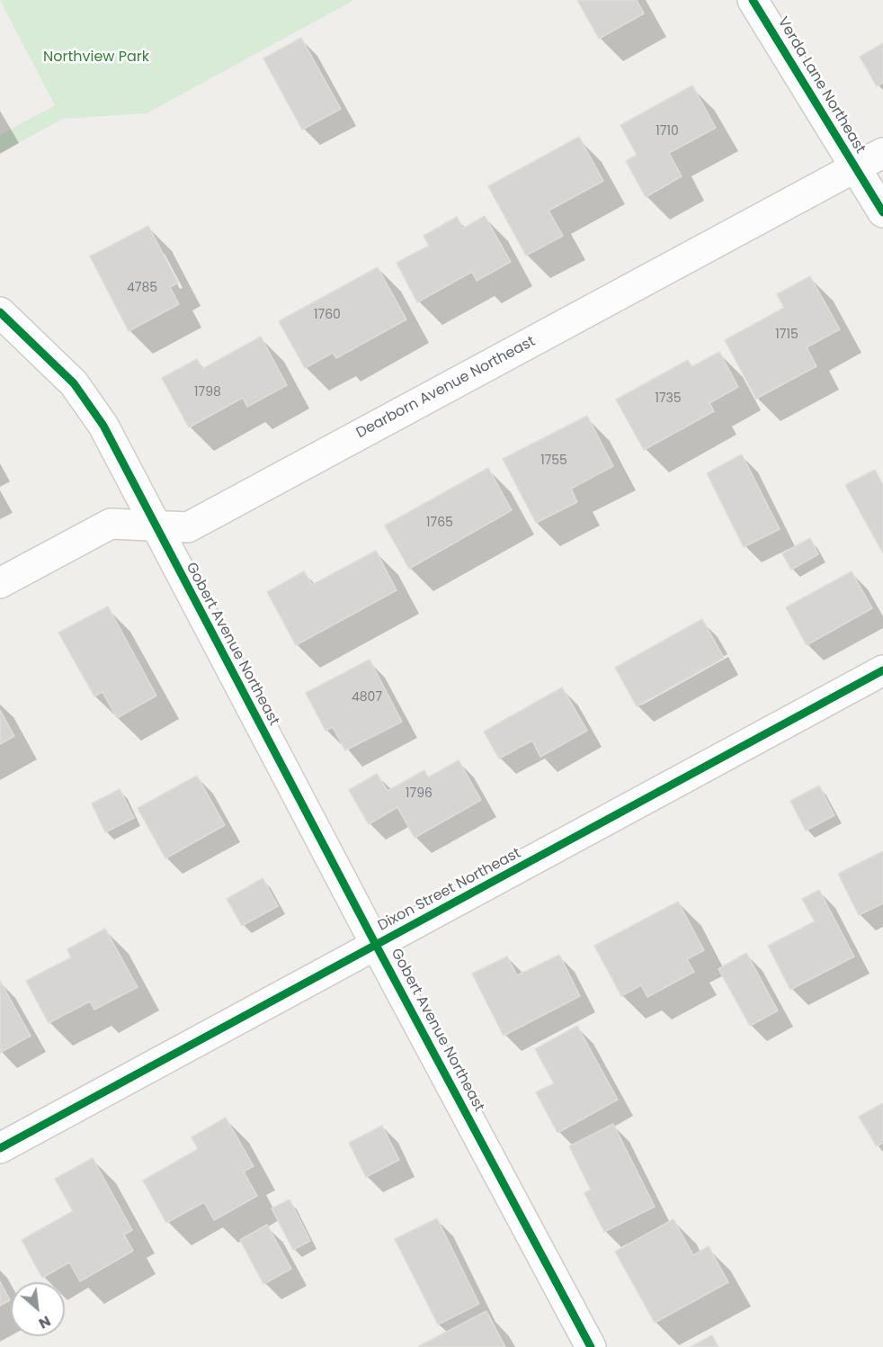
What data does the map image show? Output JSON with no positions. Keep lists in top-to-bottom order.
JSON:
{
  "streets": {
    "street": [
      "Verda Lane Northeast",
      "Dearborn Avenue Northeast",
      "Gobert Avenue Northeast",
      "Dixon Street Northeast"
    ]
  },
  "crossings": [
    ["Verda Lane Northeast", "Dearborn Avenue Northeast"],
    ["Dearborn Avenue Northeast", "Gobert Avenue Northeast"],
    ["Gobert Avenue Northeast", "Dixon Street Northeast"]
  ],
  "parks": ["Northview Park"],
  "house_numbers": [
    "1710",
    "4785",
    "1760",
    "1715",
    "1798",
    "1735",
    "1755",
    "1765",
    "4807",
    "1796"
  ],
  "north": "bottom right"
}
